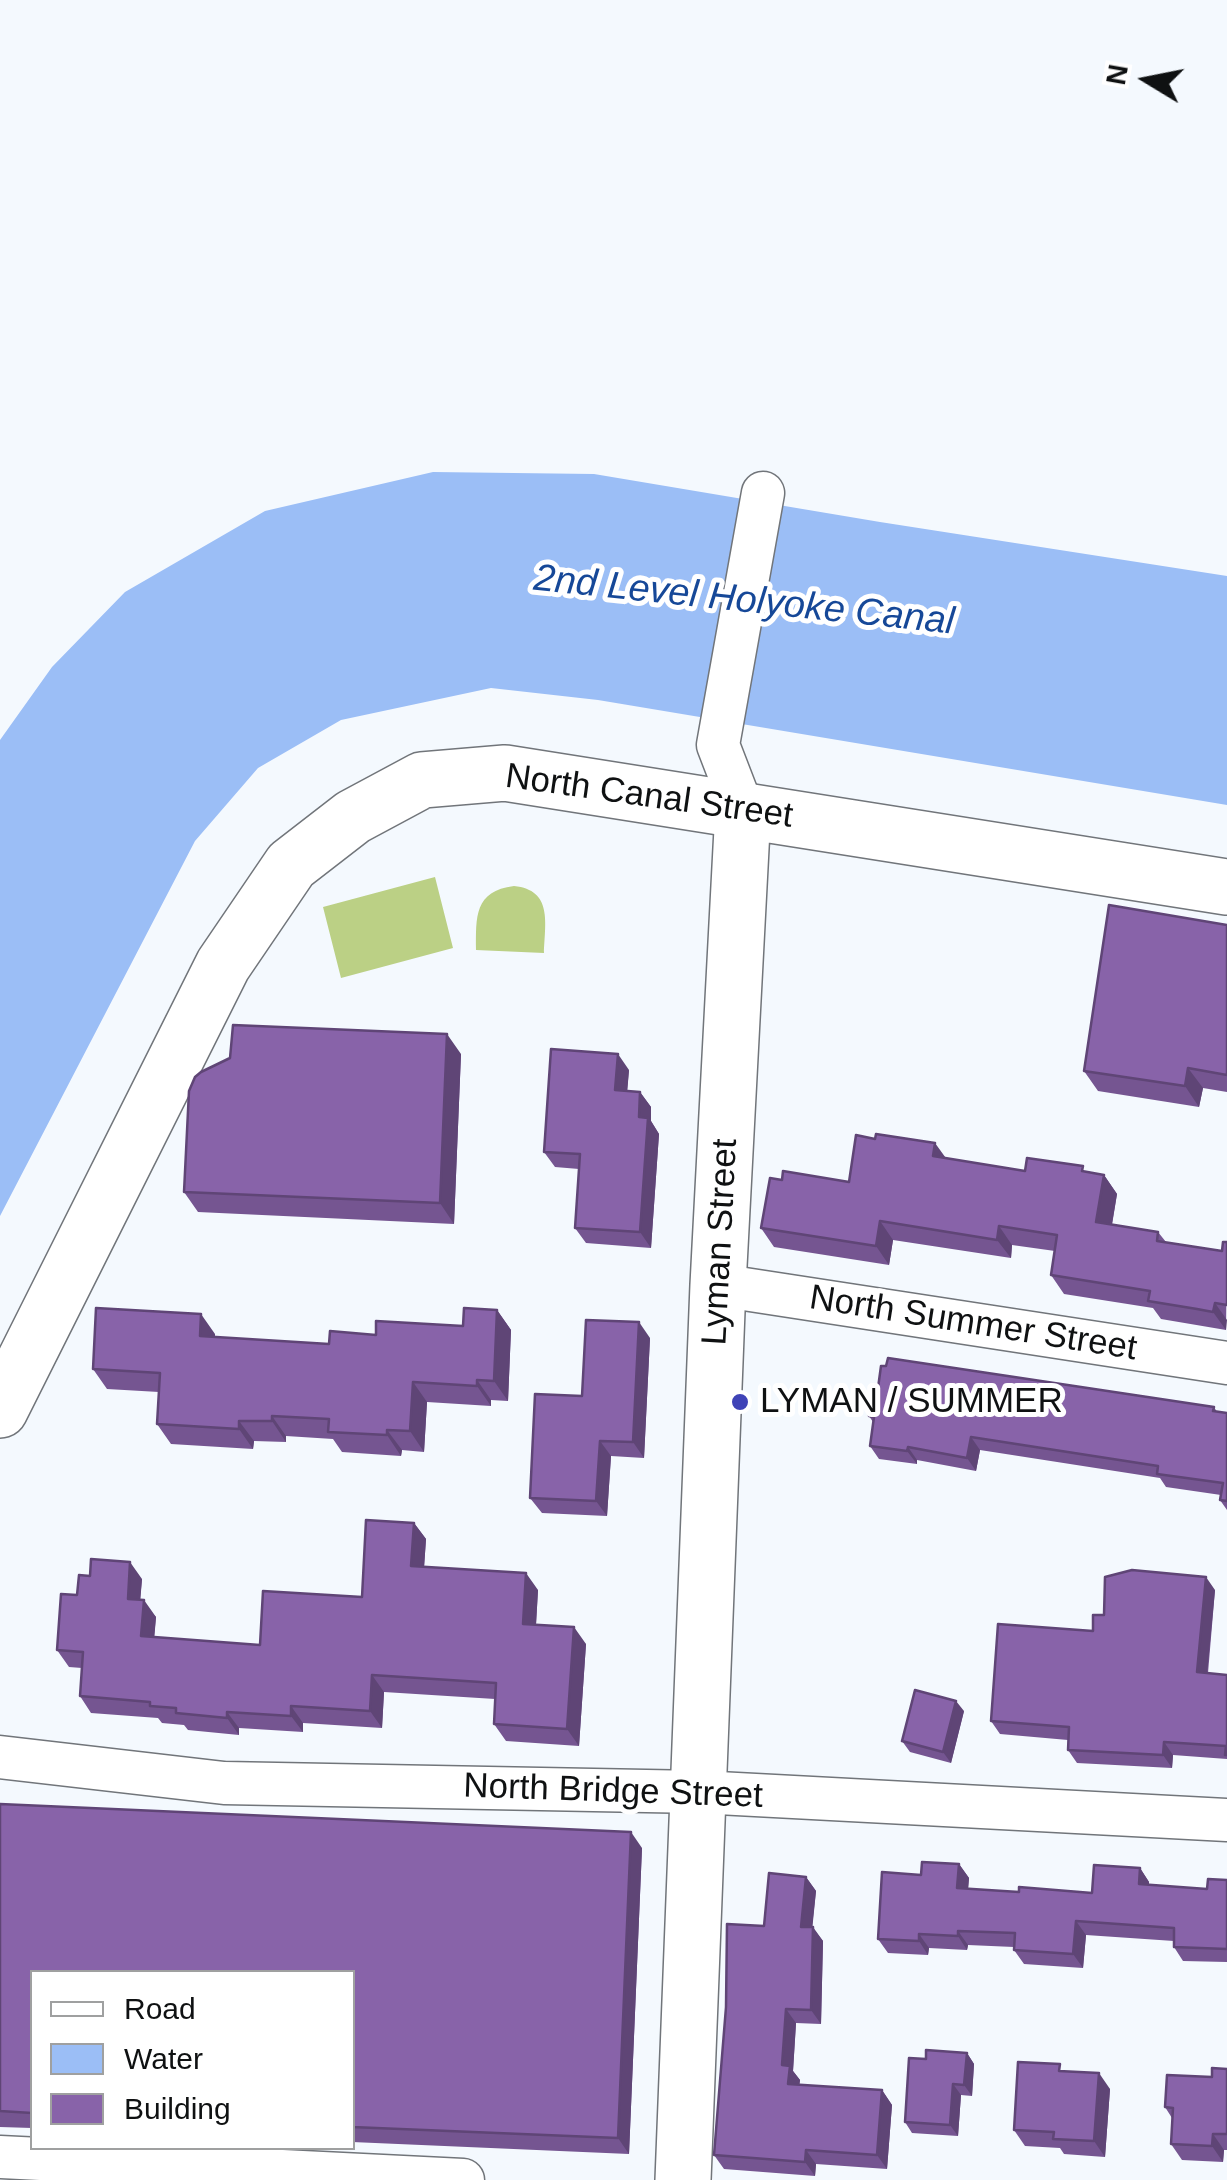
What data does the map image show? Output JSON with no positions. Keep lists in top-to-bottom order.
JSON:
{
  "streets": {
    "street": [
      "North Canal Street",
      "Lyman Street",
      "North Summer Street",
      "North Bridge Street"
    ]
  },
  "crossings": [
    ["North Canal Street", "Lyman Street"],
    ["Lyman Street", "North Summer Street"],
    ["Lyman Street", "North Bridge Street"]
  ],
  "water": ["2nd Level Holyoke Canal"],
  "places": ["LYMAN / SUMMER"],
  "legend": ["Road", "Water", "Building"],
  "north": "left"
}
